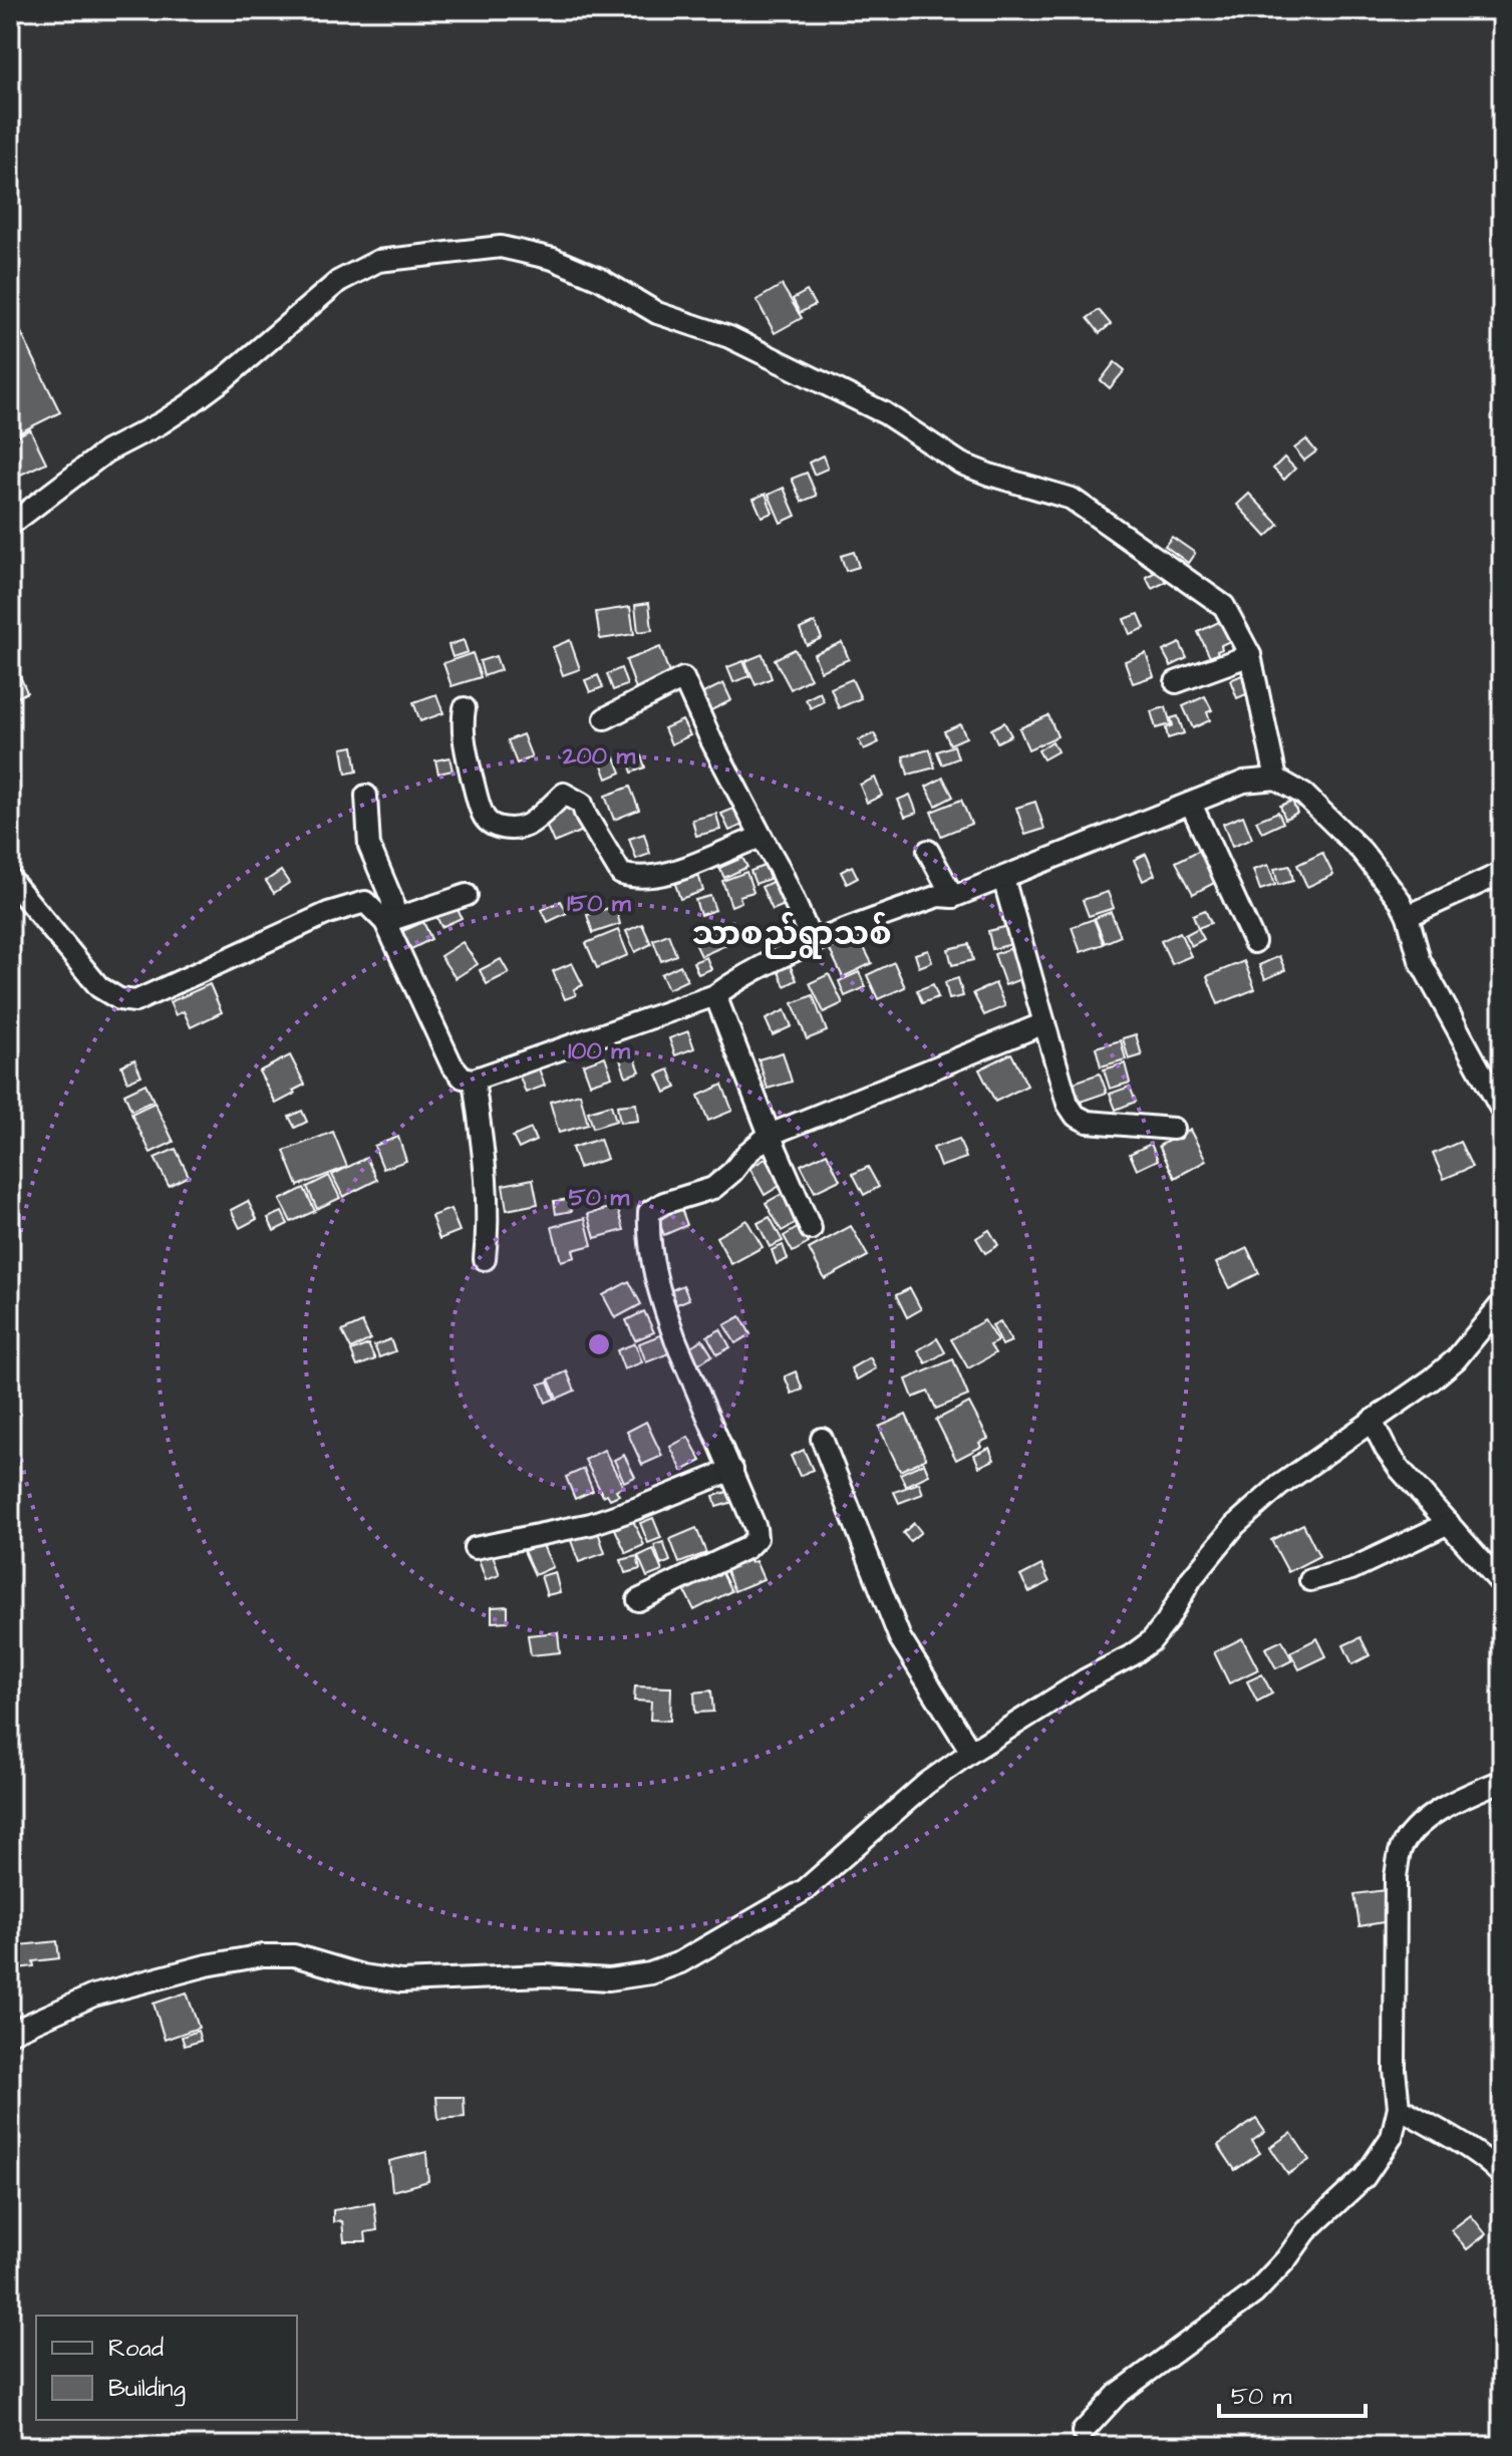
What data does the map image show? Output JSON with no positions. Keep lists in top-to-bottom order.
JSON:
{
  "districts": ["သာစည်ရွာသစ်"],
  "legend": ["Road", "Building"],
  "scale_bar": "50 m",
  "rings": [
    "200 m",
    "150 m",
    "100 m",
    "50 m"
  ]
}
